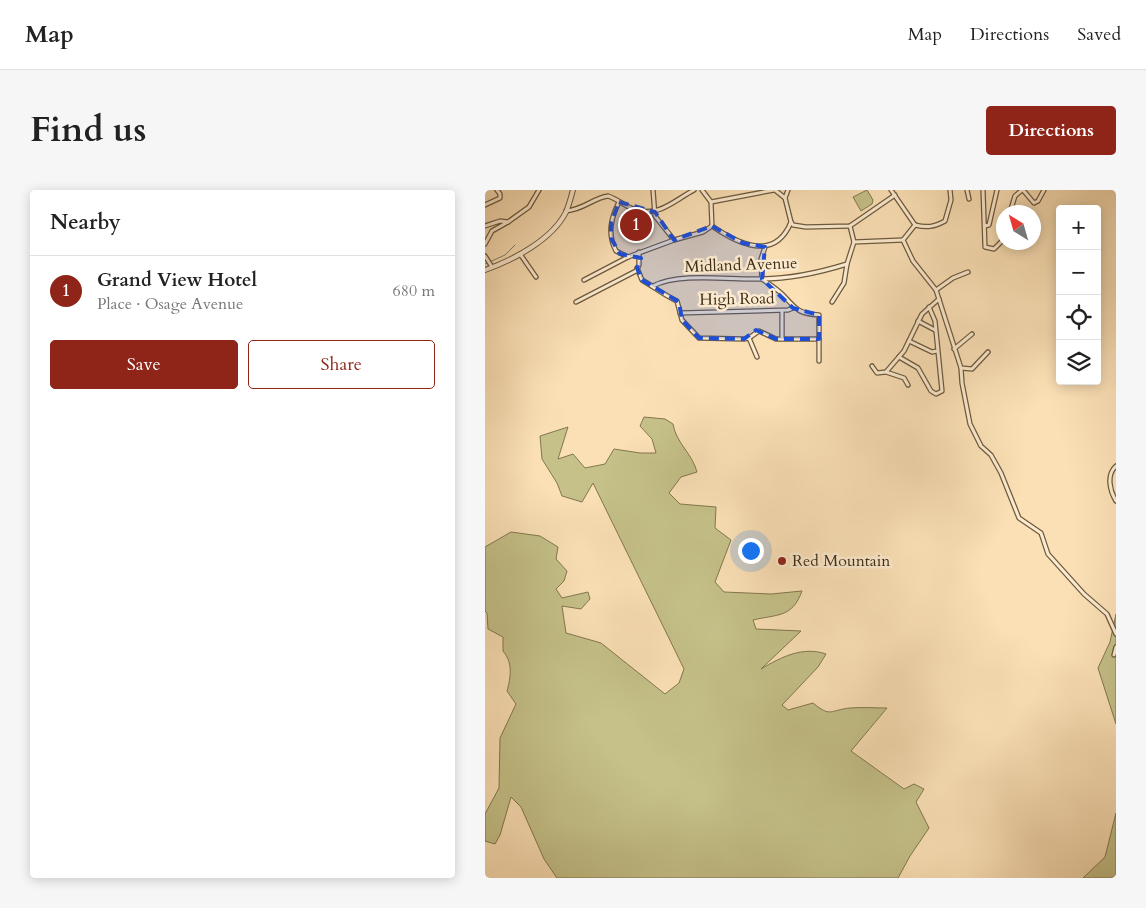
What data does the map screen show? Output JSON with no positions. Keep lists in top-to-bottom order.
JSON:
{
  "streets": {
    "street": ["Midland Avenue", "High Road"]
  },
  "places": ["Red Mountain"],
  "north": "top left",
  "page": {
    "header": "Map",
    "nav": ["Map", "Directions", "Saved"],
    "title": "Find us",
    "buttons": [
      "Directions",
      ["Save", "Share"]
    ],
    "heading": "Nearby",
    "map_buttons": ["+", "−"],
    "pins": "1",
    "list": [
      {
        "mark": "1",
        "name": "Grand View Hotel",
        "note": "Place · Osage Avenue",
        "value": "680 m"
      }
    ]
  }
}
